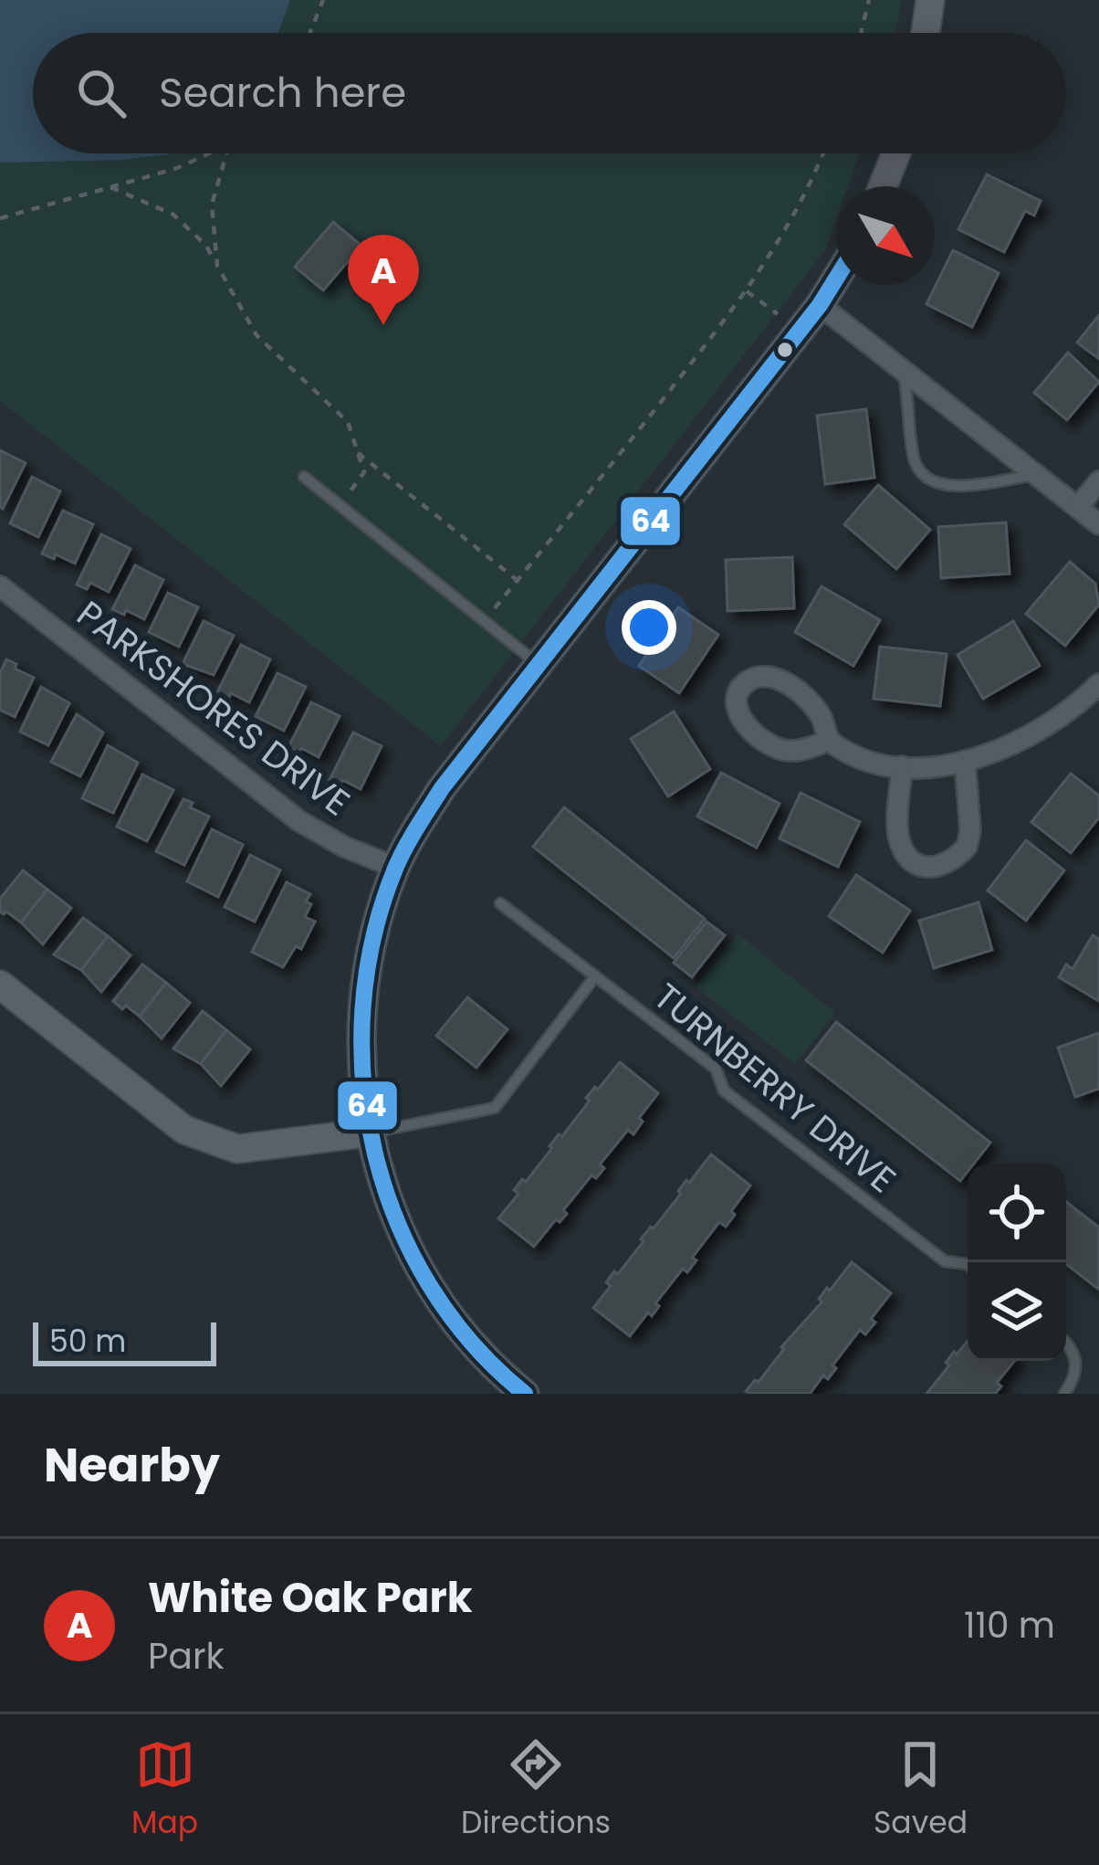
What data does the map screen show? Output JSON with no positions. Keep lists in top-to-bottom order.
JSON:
{
  "streets": {
    "street": ["PARKSHORES DRIVE"],
    "lane": ["TURNBERRY DRIVE"]
  },
  "lines": ["transit line 64"],
  "scale_bar": "50 m",
  "north": "bottom right",
  "page": {
    "search": "Search here",
    "pins": "A",
    "scale": "50 m",
    "heading": "Nearby",
    "list": [
      {
        "mark": "A",
        "name": "White Oak Park",
        "note": "Park",
        "value": "110 m"
      }
    ],
    "nav": ["Map", "Directions", "Saved"]
  }
}
